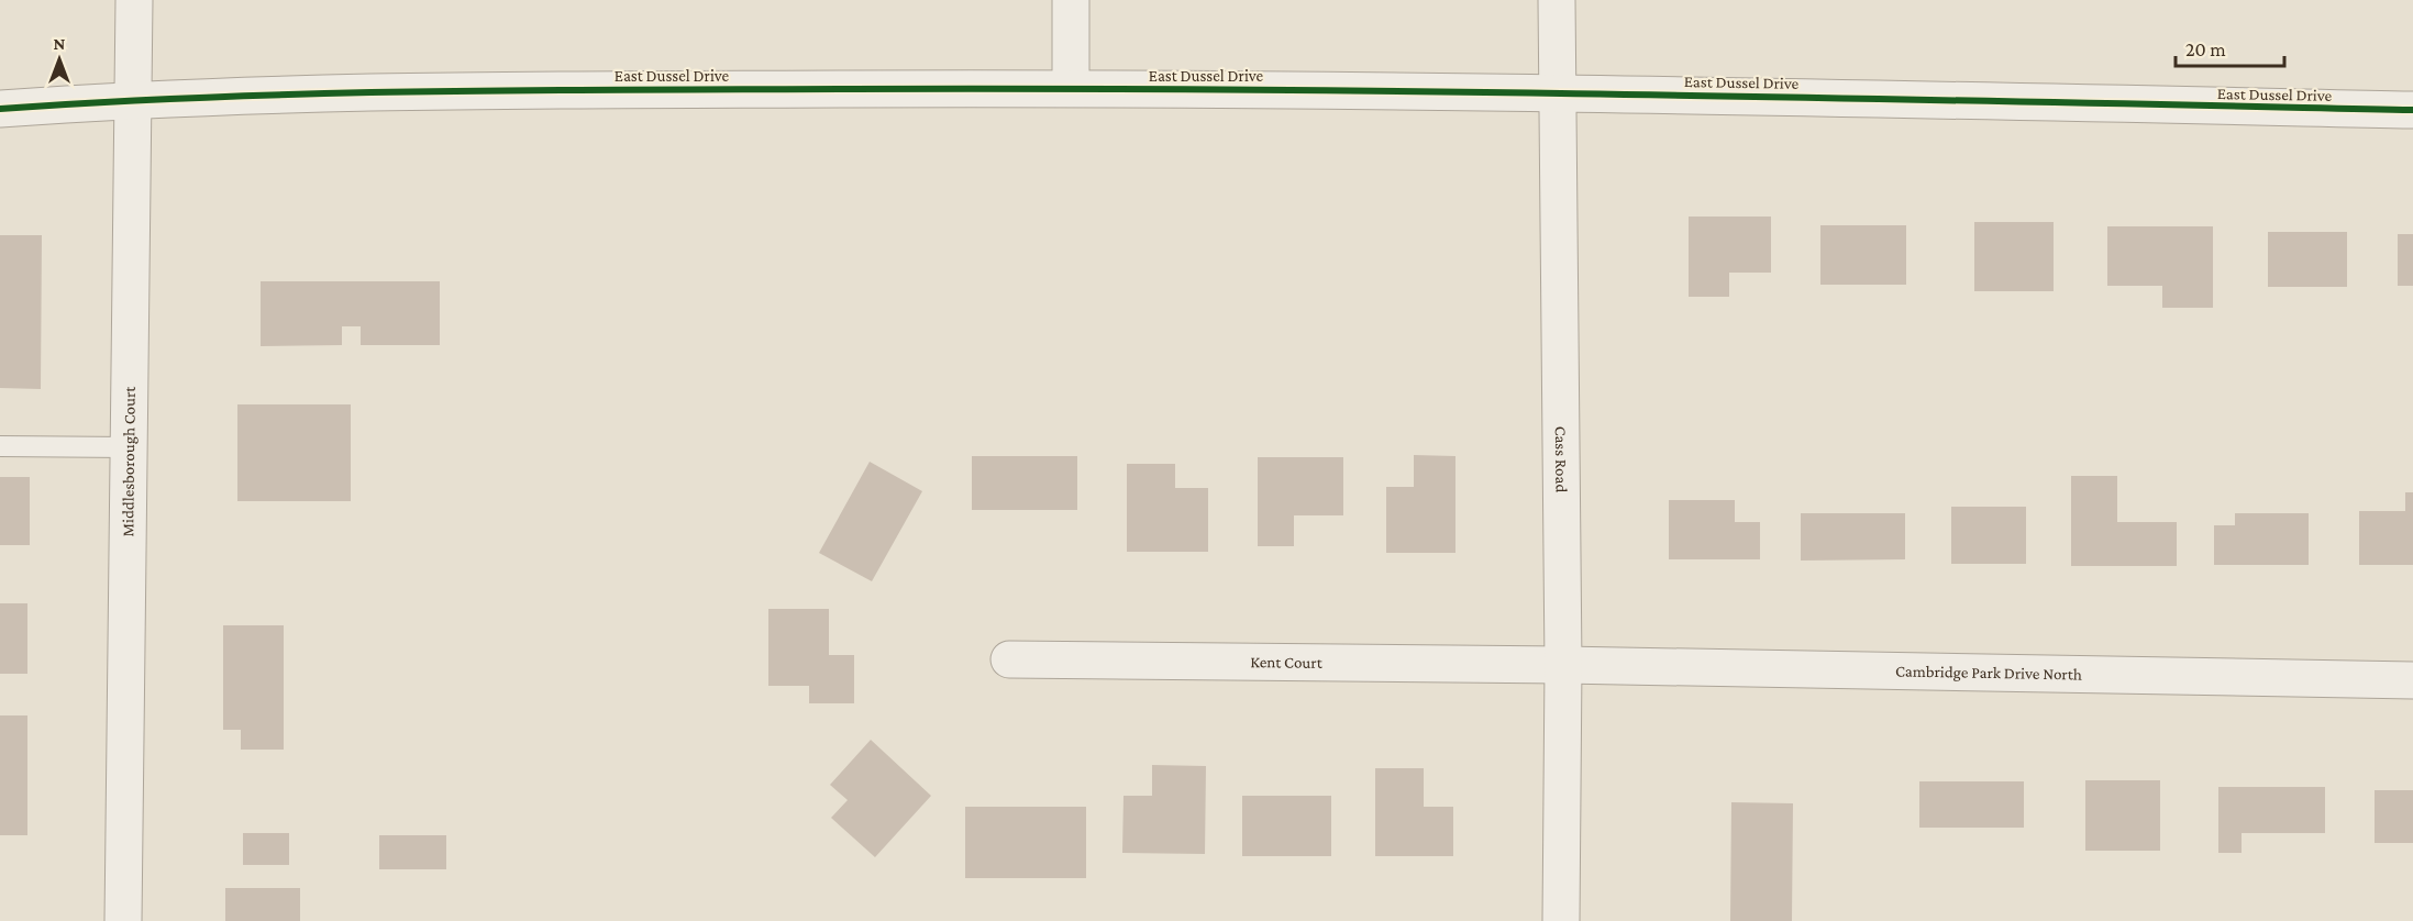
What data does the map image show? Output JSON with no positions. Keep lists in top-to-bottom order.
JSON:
{
  "streets": {
    "street": [
      "East Dussel Drive",
      "Middlesborough Court",
      "Cass Road",
      "Kent Court",
      "Cambridge Park Drive North"
    ]
  },
  "crossings": [
    ["East Dussel Drive", "Middlesborough Court"],
    ["East Dussel Drive", "Cass Road"],
    ["Cass Road", "Kent Court"],
    ["Cass Road", "Cambridge Park Drive North"],
    ["Kent Court", "Cambridge Park Drive North"]
  ],
  "scale_bar": "20 m",
  "north": "top"
}
